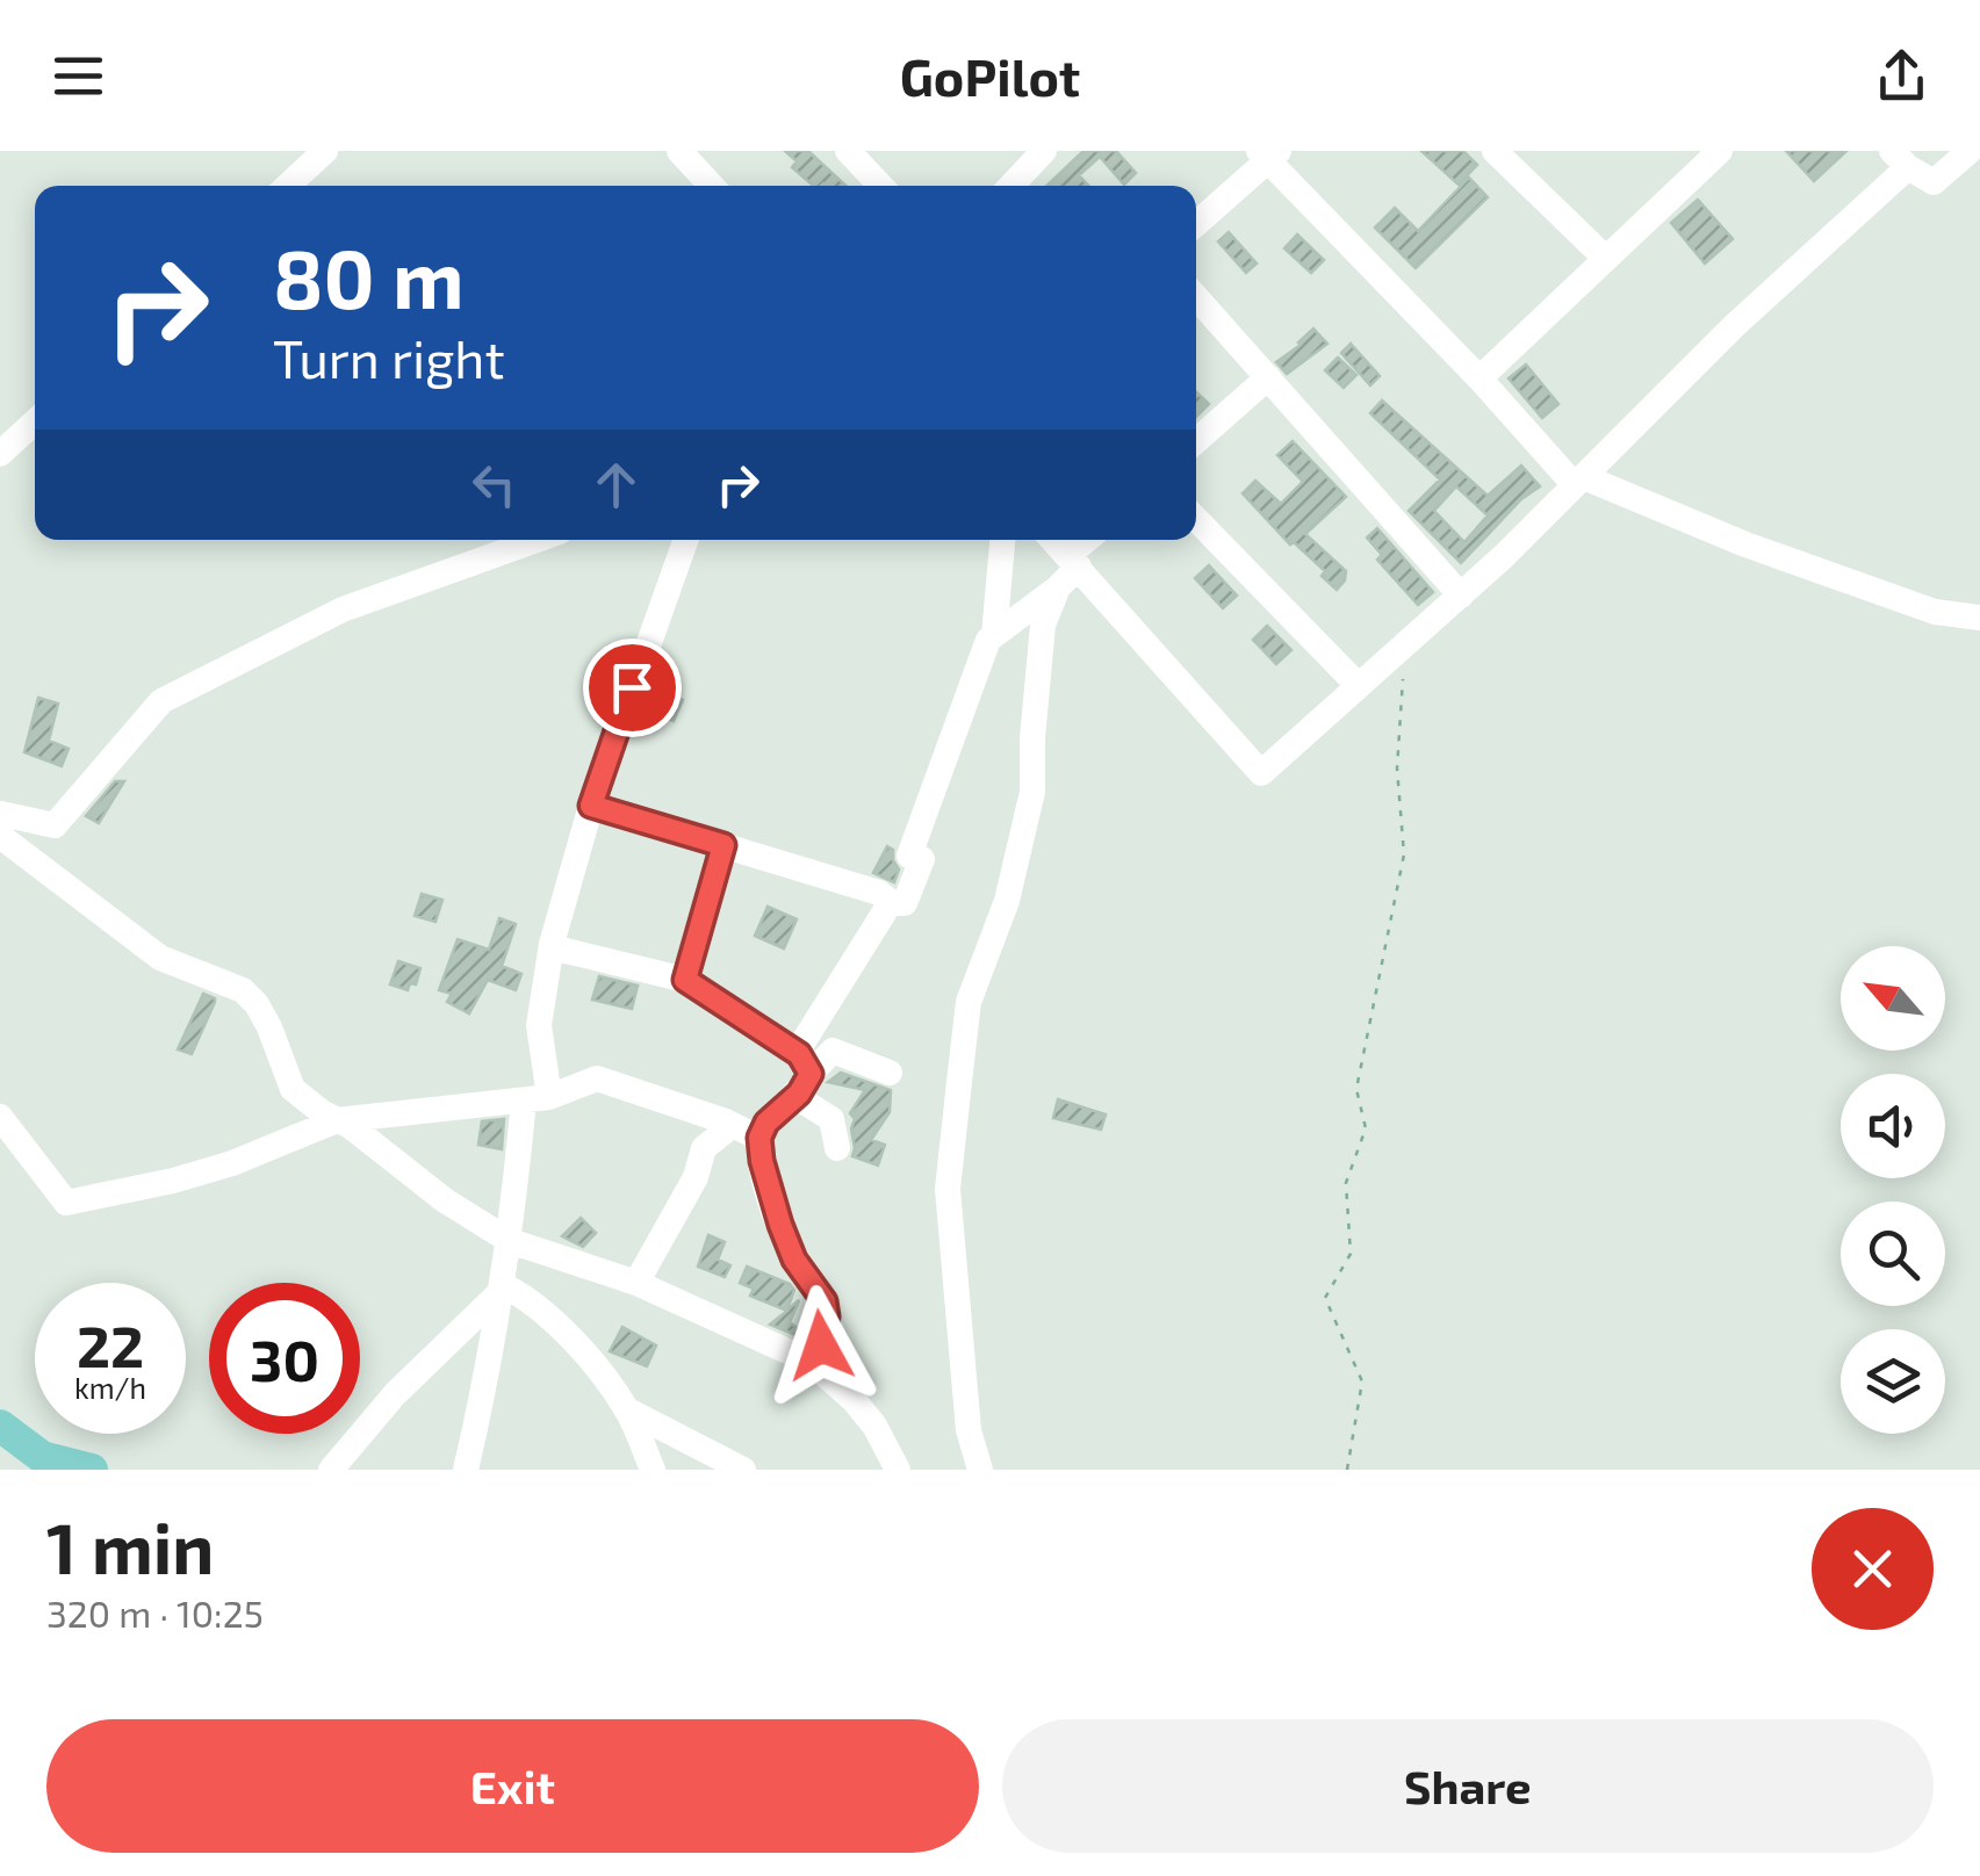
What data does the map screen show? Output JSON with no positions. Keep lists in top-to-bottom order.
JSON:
{
  "north": "top left",
  "page": {
    "header": "GoPilot",
    "turn": ["80 m", "Turn right"],
    "speed": "22 km/h",
    "limit": "30",
    "heading": ["1 min", "320 m · 10:25"],
    "buttons": ["Exit", "Share"]
  }
}
